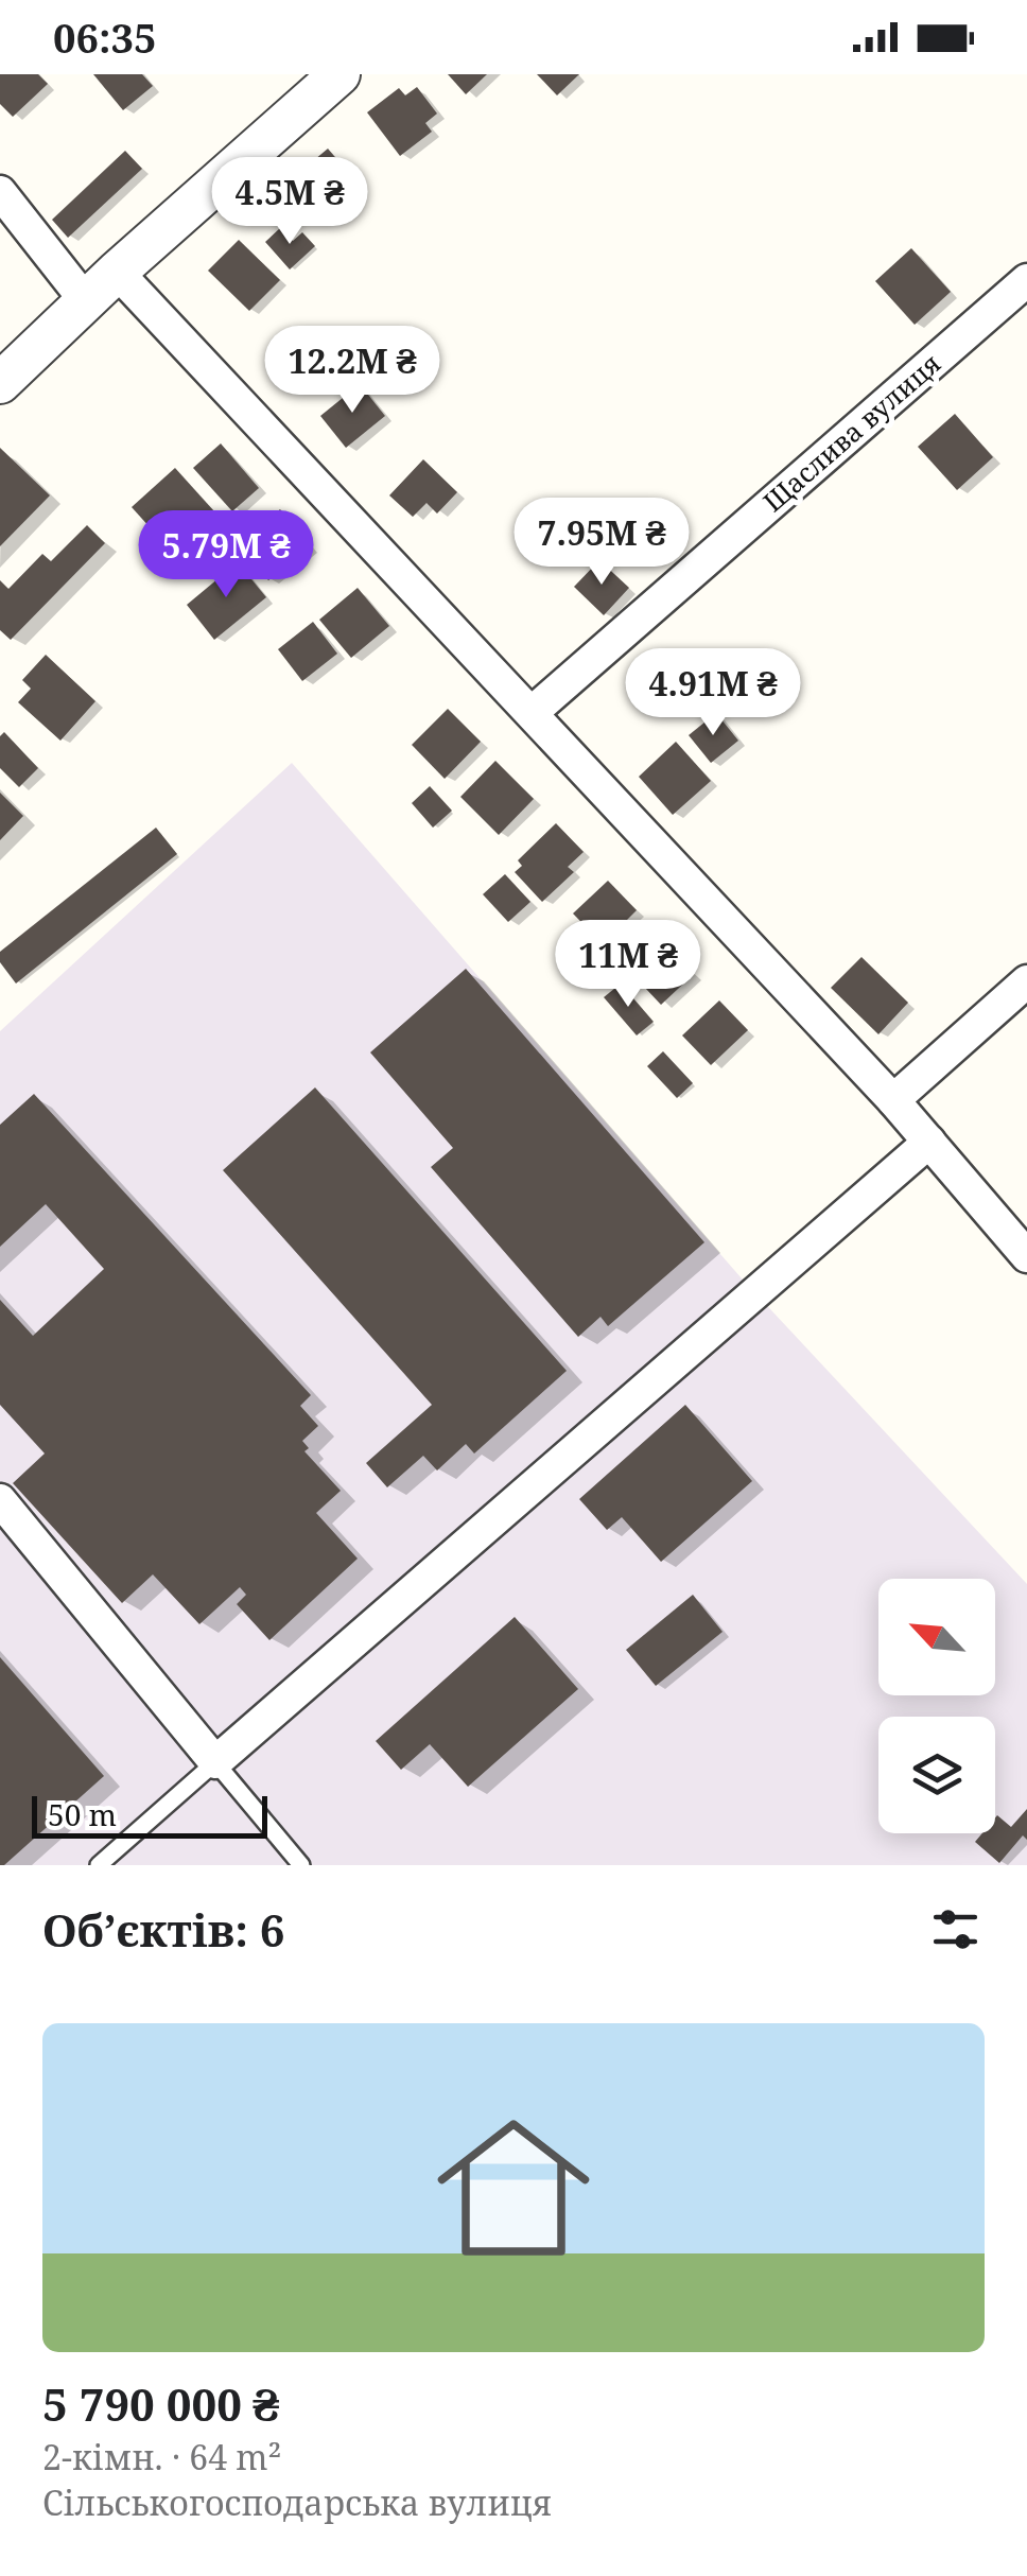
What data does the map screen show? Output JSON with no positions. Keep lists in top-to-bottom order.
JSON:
{
  "streets": {
    "street": ["Щаслива вулиця"]
  },
  "scale_bar": "50 m",
  "north": "top left",
  "page": {
    "status": "06:35",
    "price": [
      "4.5M ₴",
      "12.2M ₴",
      "7.95M ₴",
      "5.79M ₴",
      "4.91M ₴",
      "11M ₴"
    ],
    "scale": "50 m",
    "heading": "Об’єктів: 6",
    "list": [
      {
        "name": "5 790 000 ₴",
        "note": "2-кімн. · 64 m² · Сільськогосподарська вулиця"
      }
    ]
  }
}
